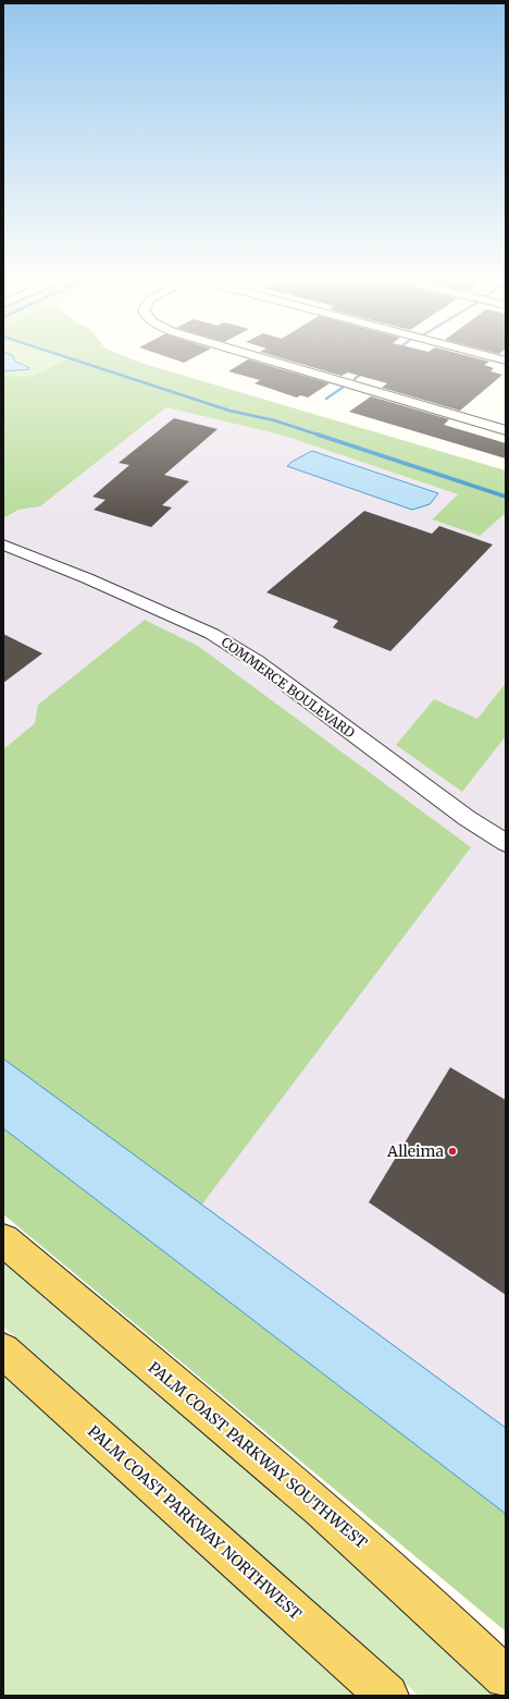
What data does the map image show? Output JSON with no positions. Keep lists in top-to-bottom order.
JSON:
{
  "streets": {
    "main road": ["PALM COAST PARKWAY SOUTHWEST", "PALM COAST PARKWAY NORTHWEST"],
    "street": ["COMMERCE BOULEVARD"]
  },
  "places": ["Alleima"]
}
